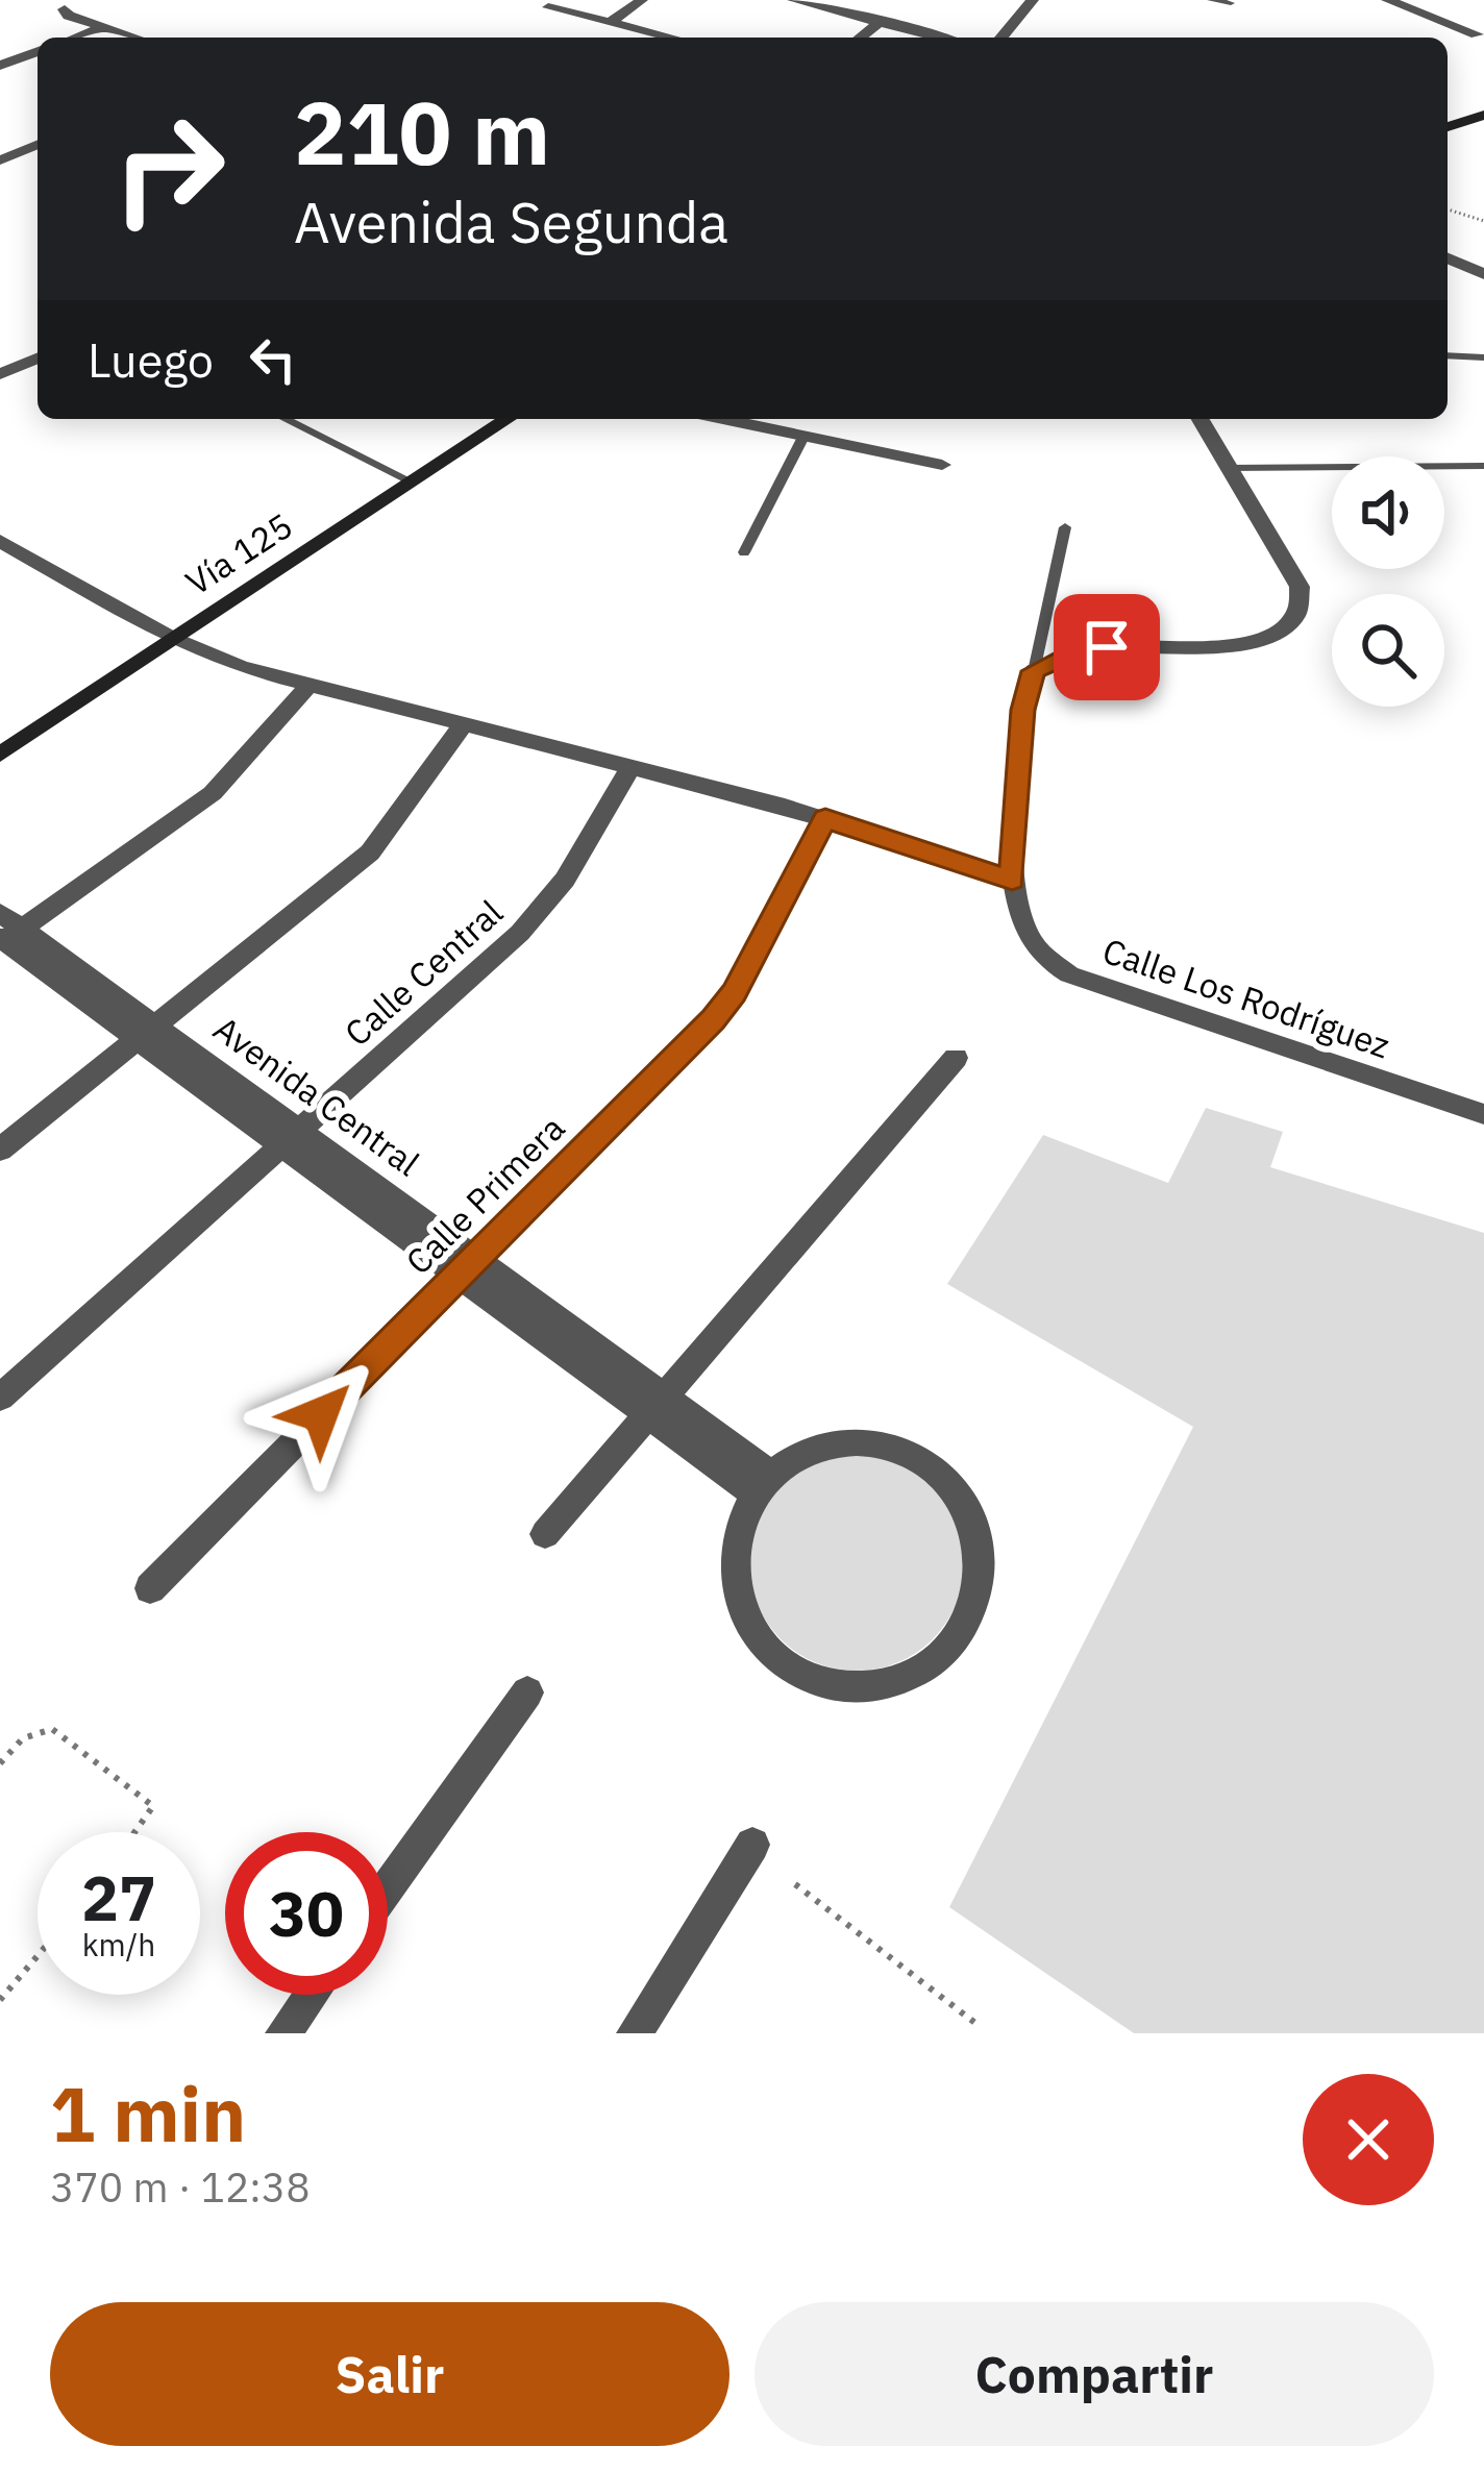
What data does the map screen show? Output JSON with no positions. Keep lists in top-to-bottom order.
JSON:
{
  "streets": {
    "main road": ["Vía 125"],
    "street": [
      "Calle Central",
      "Calle Los Rodríguez",
      "Avenida Central",
      "Calle Primera"
    ]
  },
  "crossings": [
    ["Calle Central", "Avenida Central"],
    ["Avenida Central", "Calle Primera"]
  ],
  "page": {
    "turn": ["210 m", "Avenida Segunda"],
    "then": "Luego",
    "speed": "27 km/h",
    "limit": "30",
    "heading": ["1 min", "370 m · 12:38"],
    "buttons": ["Salir", "Compartir"]
  }
}
